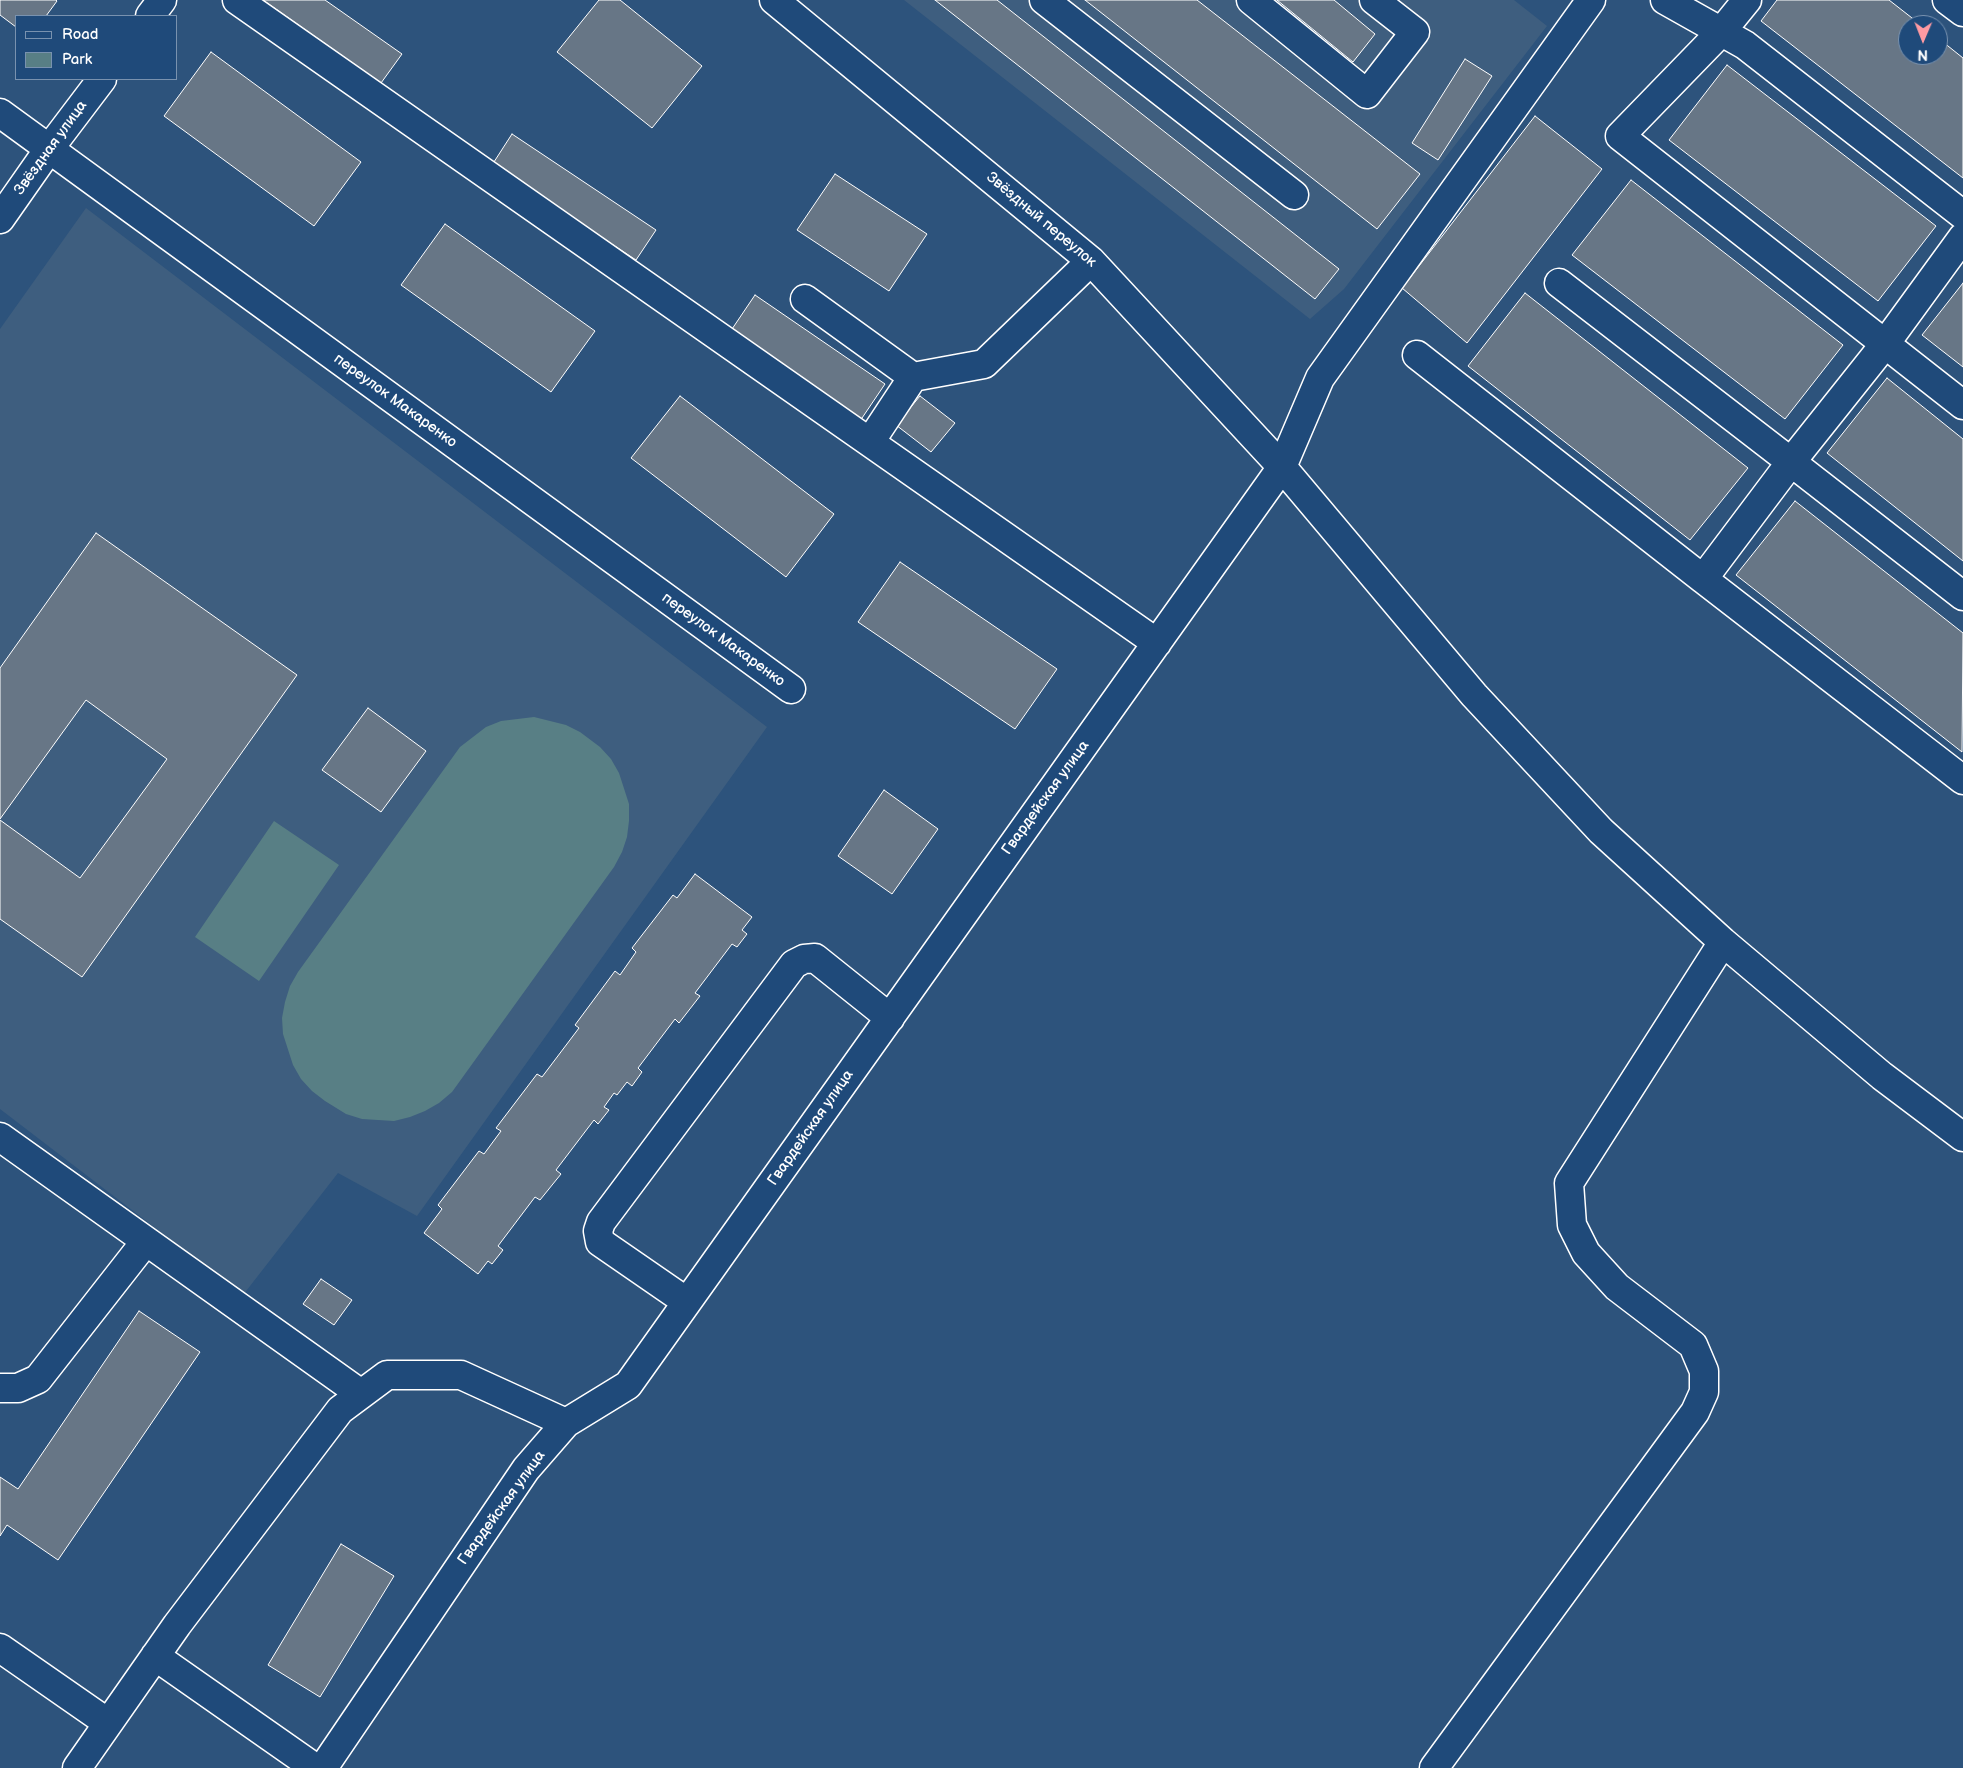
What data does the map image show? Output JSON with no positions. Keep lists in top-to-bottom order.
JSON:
{
  "streets": {
    "street": [
      "Звёздная улица",
      "Звёздный переулок",
      "переулок Макаренко",
      "Гвардейская улица"
    ]
  },
  "crossings": [
    ["Звёздная улица", "переулок Макаренко"],
    ["Звёздный переулок", "Гвардейская улица"]
  ],
  "legend": ["Road", "Park"],
  "north": "bottom"
}
